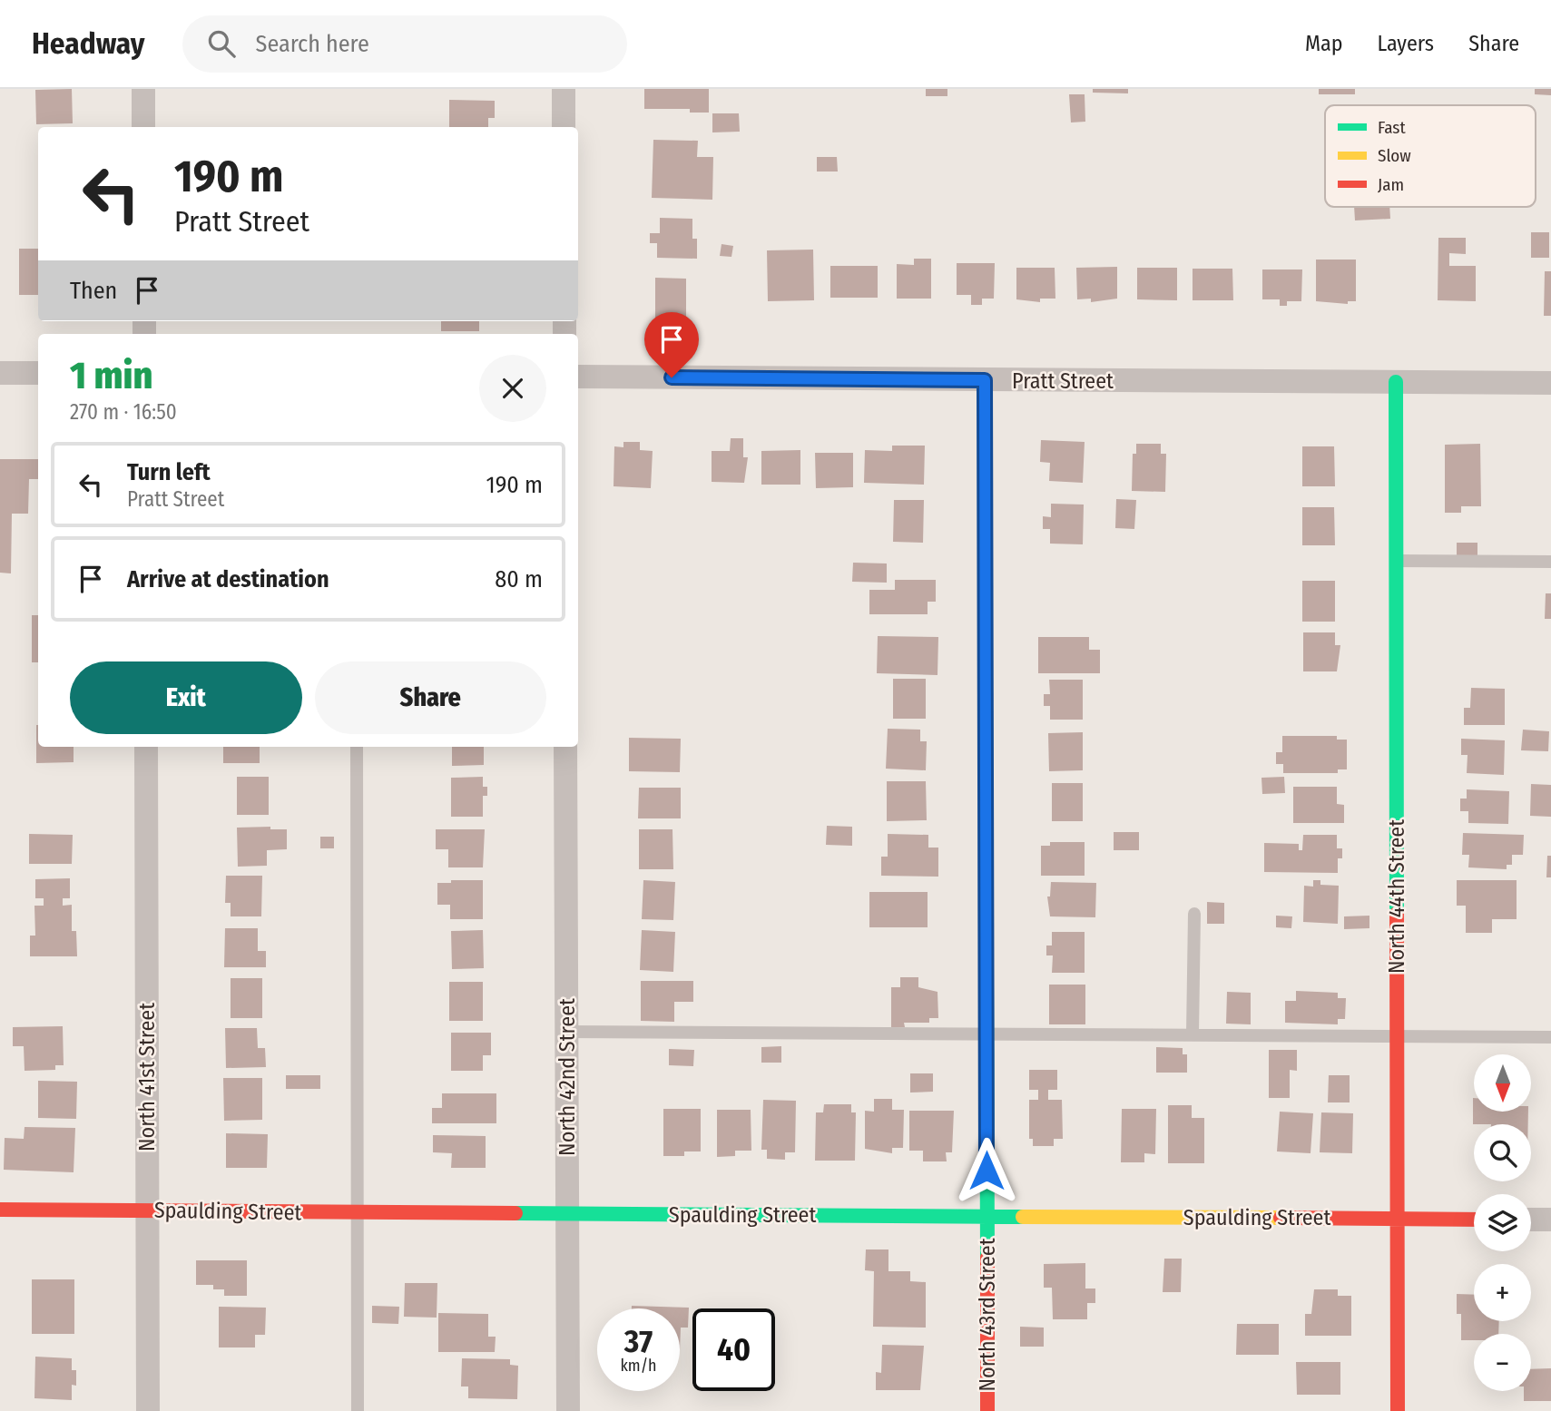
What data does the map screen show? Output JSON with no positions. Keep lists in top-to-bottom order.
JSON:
{
  "streets": {
    "street": [
      "Pratt Street",
      "North 44th Street",
      "North 41st Street",
      "North 42nd Street",
      "Spaulding Street",
      "North 43rd Street"
    ]
  },
  "crossings": [
    ["Pratt Street", "North 44th Street"],
    ["Pratt Street", "North 43rd Street"],
    ["North 44th Street", "Spaulding Street"],
    ["North 41st Street", "Spaulding Street"],
    ["North 42nd Street", "Spaulding Street"],
    ["Spaulding Street", "North 43rd Street"]
  ],
  "legend": ["Fast", "Slow", "Jam"],
  "north": "bottom",
  "page": {
    "header": "Headway",
    "search": "Search here",
    "nav": ["Map", "Layers", "Share"],
    "turn": ["190 m", "Pratt Street"],
    "then": "Then",
    "heading": ["1 min", "270 m · 16:50"],
    "list": [
      {
        "name": "Turn left",
        "note": "Pratt Street",
        "value": "190 m"
      },
      {
        "name": "Arrive at destination",
        "value": "80 m"
      }
    ],
    "buttons": ["Exit", "Share"],
    "map_buttons": ["+", "−"],
    "speed": "37 km/h",
    "limit": "40"
  }
}
